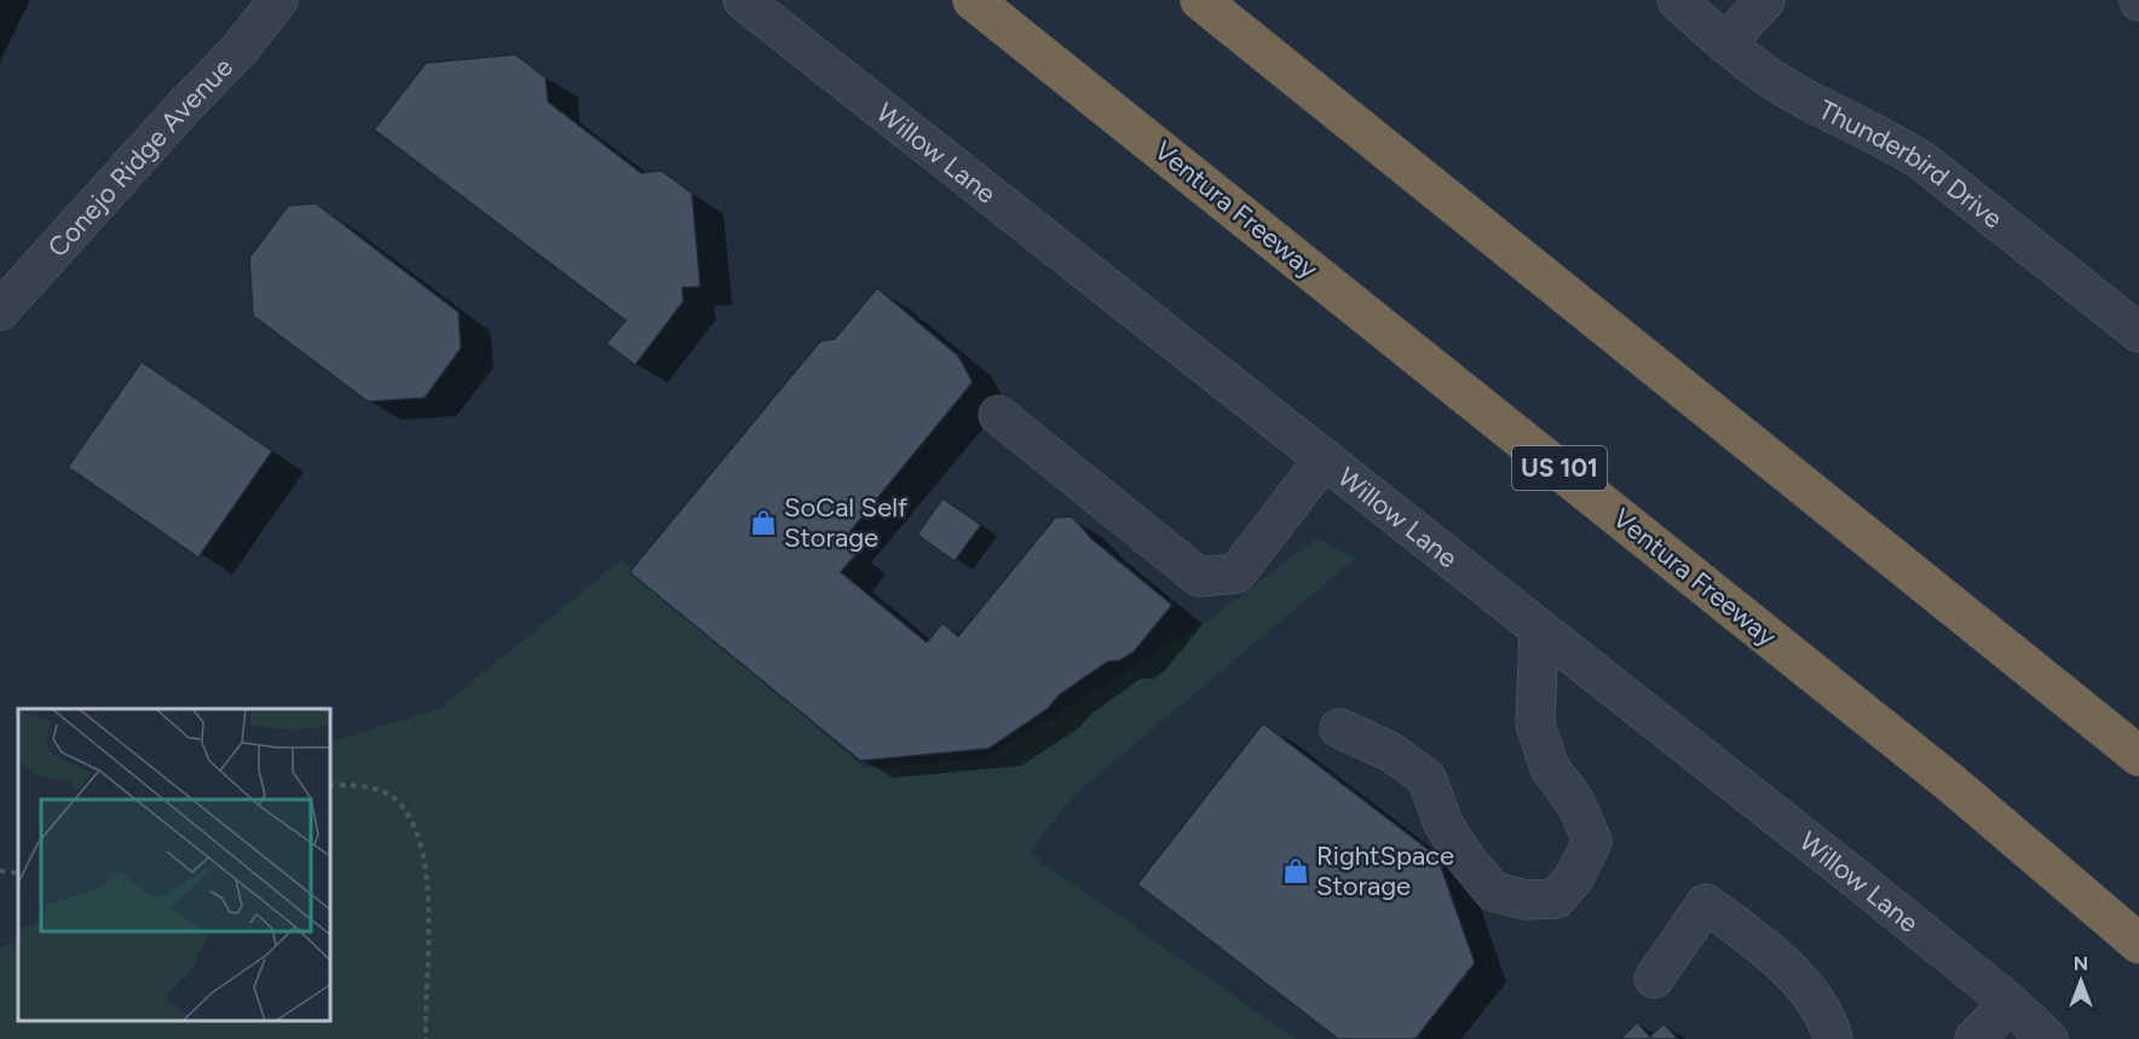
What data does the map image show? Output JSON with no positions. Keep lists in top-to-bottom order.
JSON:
{
  "streets": {
    "highway": ["Ventura Freeway", "US 101"],
    "street": ["Willow Lane", "Conejo Ridge Avenue", "Thunderbird Drive"]
  },
  "places": {
    "shop": ["SoCal Self Storage", "RightSpace Storage"]
  },
  "north": "top"
}
